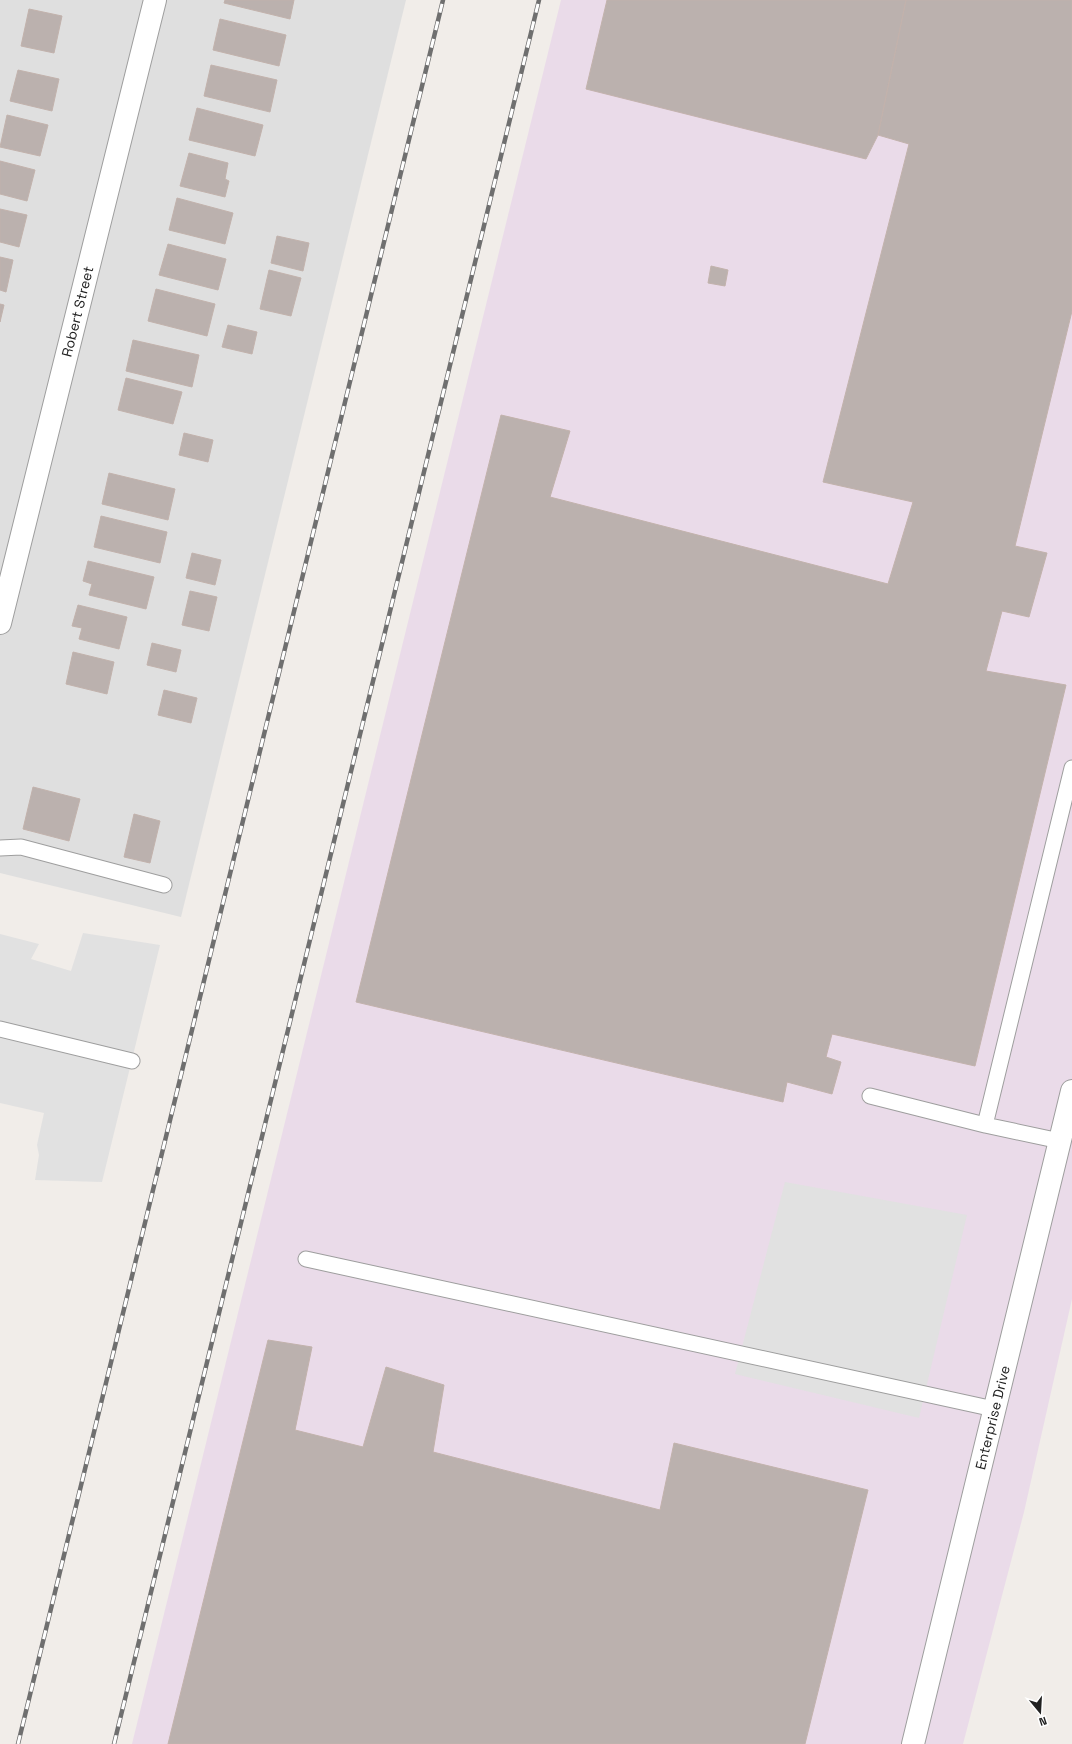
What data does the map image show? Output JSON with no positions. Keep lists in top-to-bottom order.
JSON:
{
  "streets": {
    "street": ["Robert Street", "Enterprise Drive"]
  },
  "north": "bottom"
}
